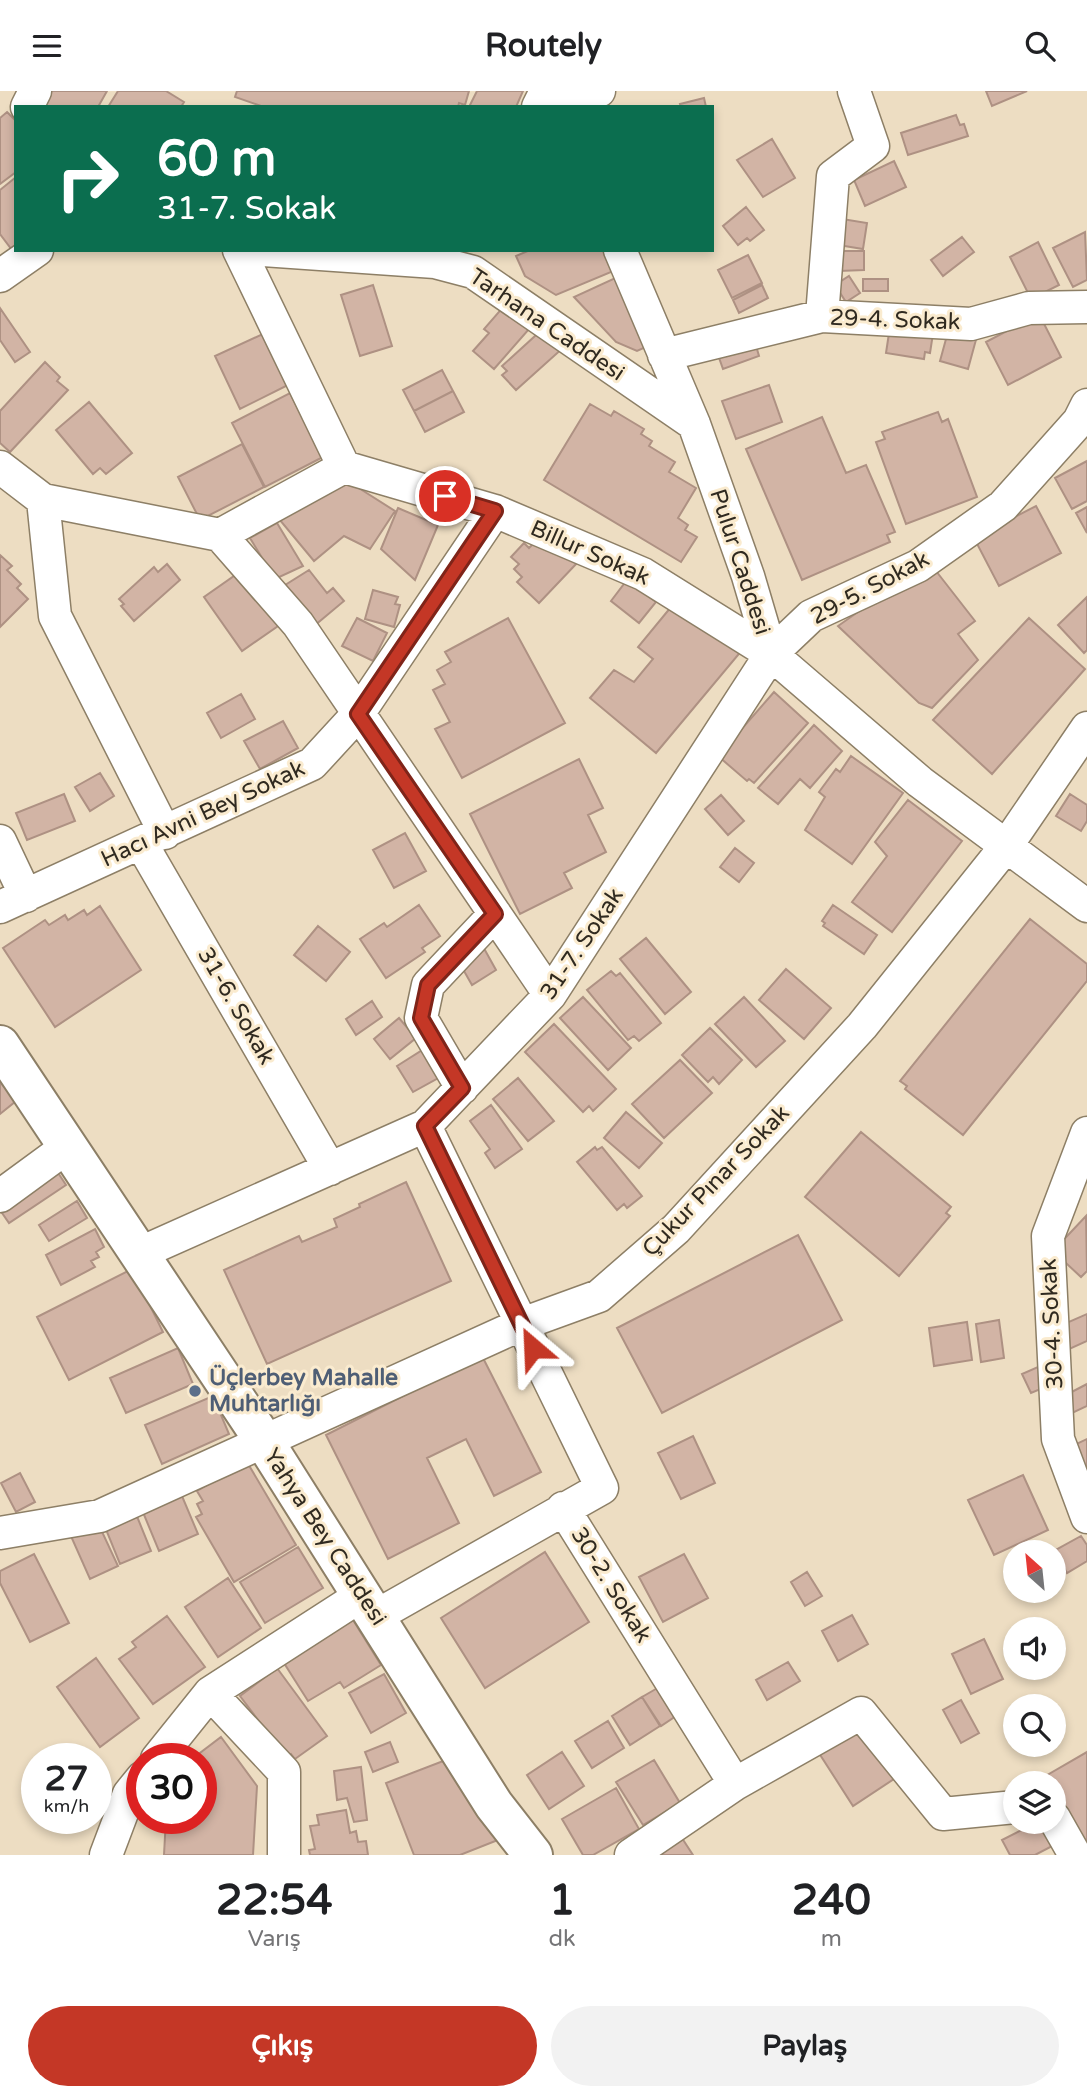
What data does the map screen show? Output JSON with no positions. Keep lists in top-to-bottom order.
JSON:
{
  "streets": {
    "street": [
      "29-4. Sokak",
      "Tarhana Caddesi",
      "Billur Sokak",
      "Pulur Caddesi",
      "29-5. Sokak",
      "Hacı Avni Bey Sokak",
      "31-7. Sokak",
      "31-6. Sokak",
      "Çukur Pınar Sokak",
      "30-4. Sokak",
      "Yahya Bey Caddesi",
      "30-2. Sokak"
    ]
  },
  "crossings": [
    ["29-4. Sokak", "Pulur Caddesi"],
    ["Tarhana Caddesi", "Pulur Caddesi"],
    ["Billur Sokak", "Pulur Caddesi"],
    ["Billur Sokak", "29-5. Sokak"],
    ["Billur Sokak", "Hacı Avni Bey Sokak"],
    ["Billur Sokak", "31-7. Sokak"],
    ["Pulur Caddesi", "29-5. Sokak"],
    ["Pulur Caddesi", "31-7. Sokak"],
    ["Pulur Caddesi", "Çukur Pınar Sokak"],
    ["29-5. Sokak", "31-7. Sokak"],
    ["Hacı Avni Bey Sokak", "31-6. Sokak"],
    ["31-7. Sokak", "31-6. Sokak"],
    ["31-7. Sokak", "Yahya Bey Caddesi"],
    ["Çukur Pınar Sokak", "Yahya Bey Caddesi"],
    ["Çukur Pınar Sokak", "30-2. Sokak"]
  ],
  "places": ["Üçlerbey Mahalle Muhtarlığı"],
  "north": "top left",
  "page": {
    "header": "Routely",
    "turn": ["60 m", "31-7. Sokak"],
    "speed": "27 km/h",
    "limit": "30",
    "eta": [
      "22:54",
      "Varış",
      "1",
      "dk",
      "240",
      "m"
    ],
    "buttons": ["Çıkış", "Paylaş"]
  }
}
